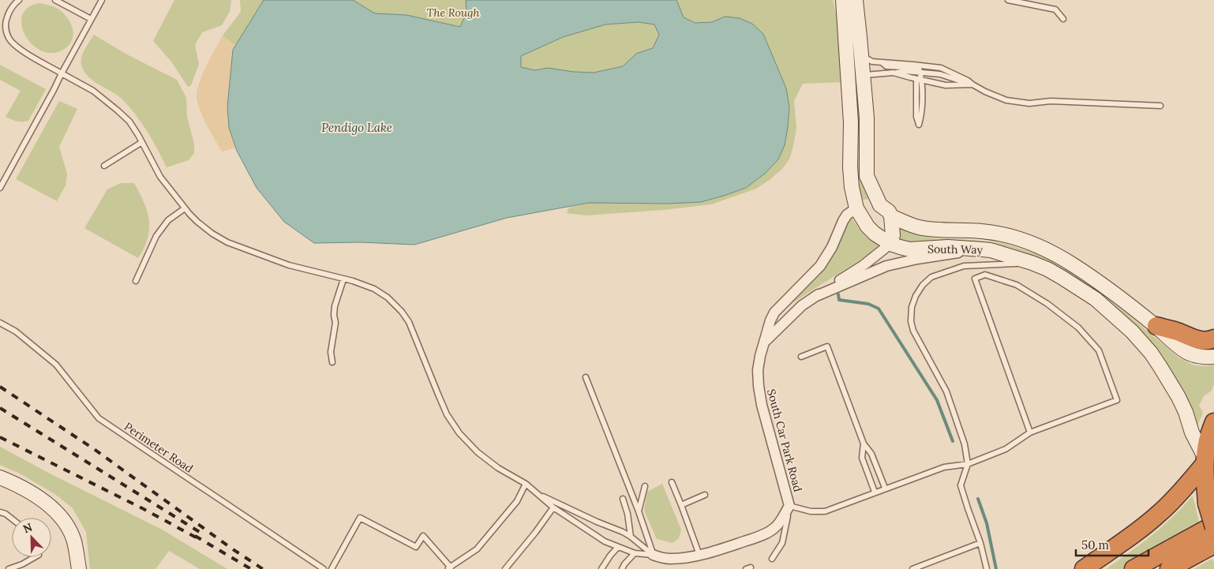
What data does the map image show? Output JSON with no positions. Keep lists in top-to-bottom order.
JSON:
{
  "streets": {
    "street": ["South Way", "South Car Park Road"],
    "lane": ["Perimeter Road"]
  },
  "crossings": [
    ["South Way", "South Car Park Road"]
  ],
  "water": ["Pendigo Lake"],
  "parks": ["The Rough"],
  "scale_bar": "50 m",
  "north": "top left"
}
